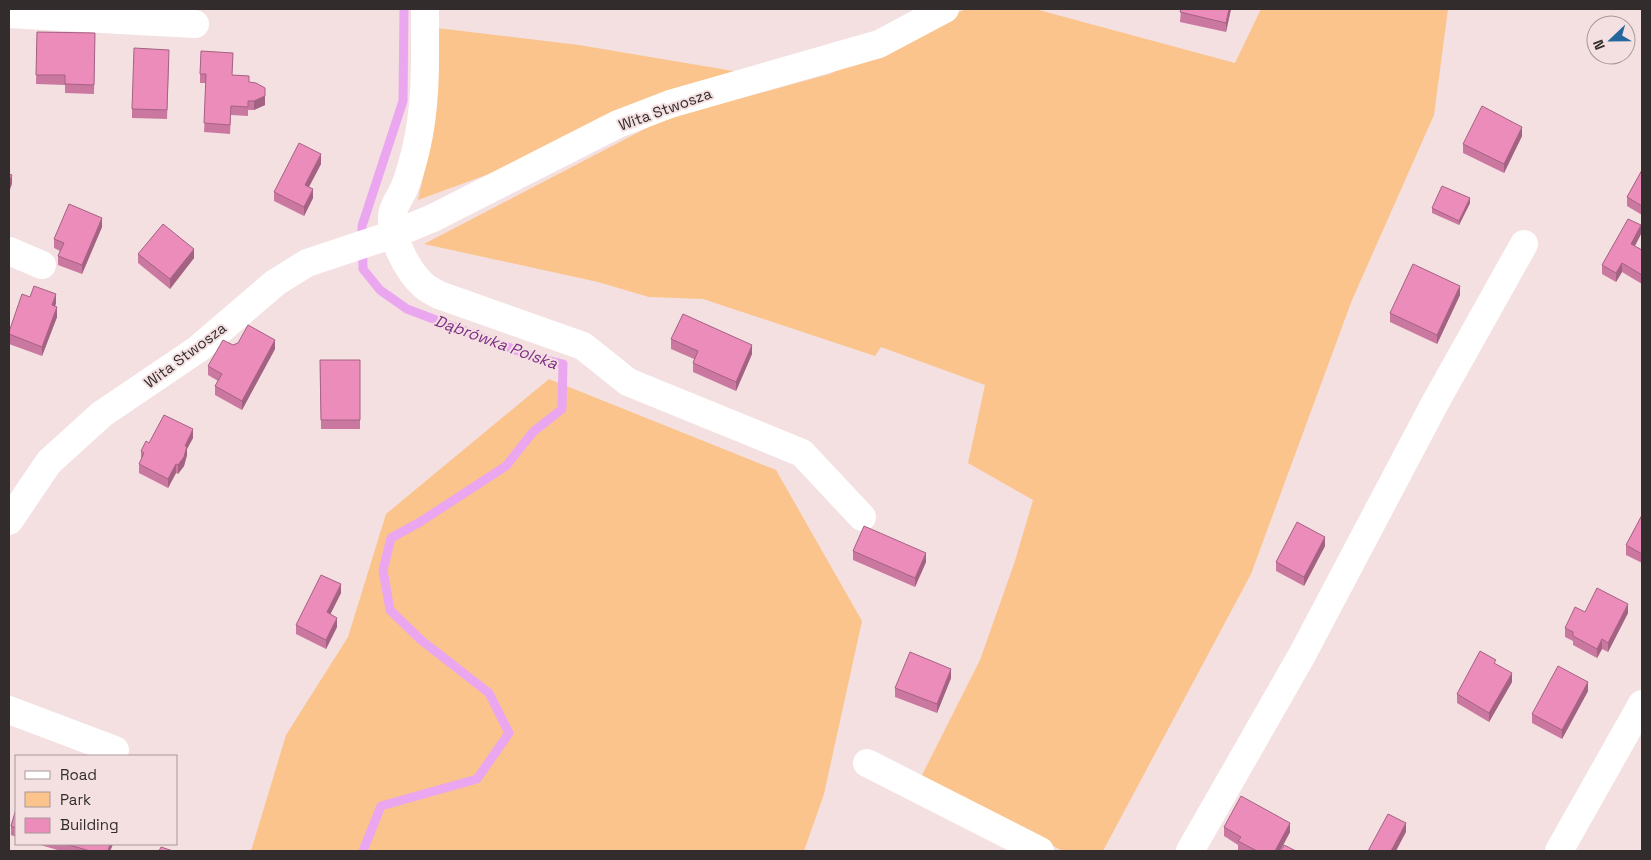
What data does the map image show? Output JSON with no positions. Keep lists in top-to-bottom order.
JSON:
{
  "streets": {
    "street": ["Wita Stwosza"]
  },
  "water": ["Dąbrówka Polska"],
  "legend": ["Road", "Park", "Building"],
  "north": "left"
}
